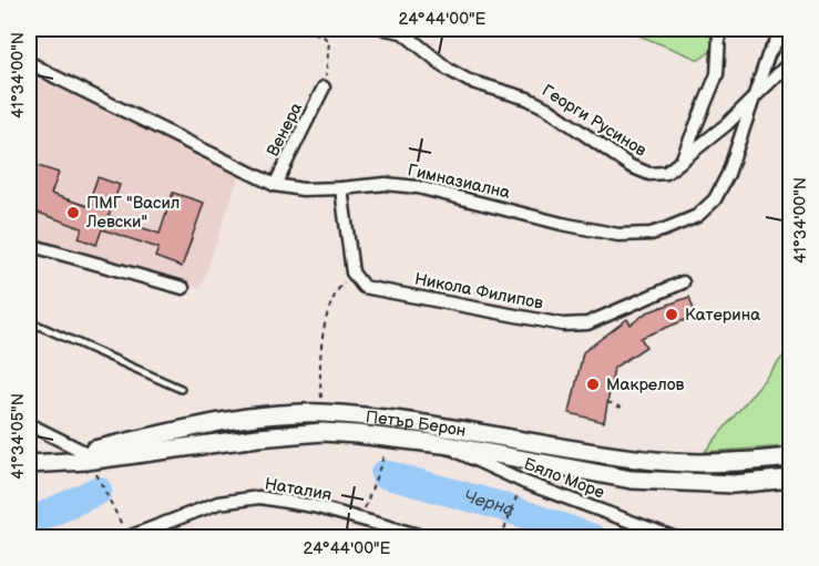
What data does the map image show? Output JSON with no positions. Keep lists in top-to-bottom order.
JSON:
{
  "streets": {
    "main road": ["Петър Берон"],
    "street": [
      "Георги Русинов",
      "Венера",
      "Гимназиална",
      "Никола Филипов",
      "Бяло Море",
      "Наталия"
    ]
  },
  "crossings": [
    ["Георги Русинов", "Гимназиална"],
    ["Венера", "Гимназиална"],
    ["Петър Берон", "Бяло Море"]
  ],
  "water": ["Черна"],
  "places": ["ПМГ \"Васил Левски\"", "Катерина", "Макрелов"],
  "coordinates": ["24°44'00\"E", "41°34'00\"N", "41°34'05\"N"]
}
